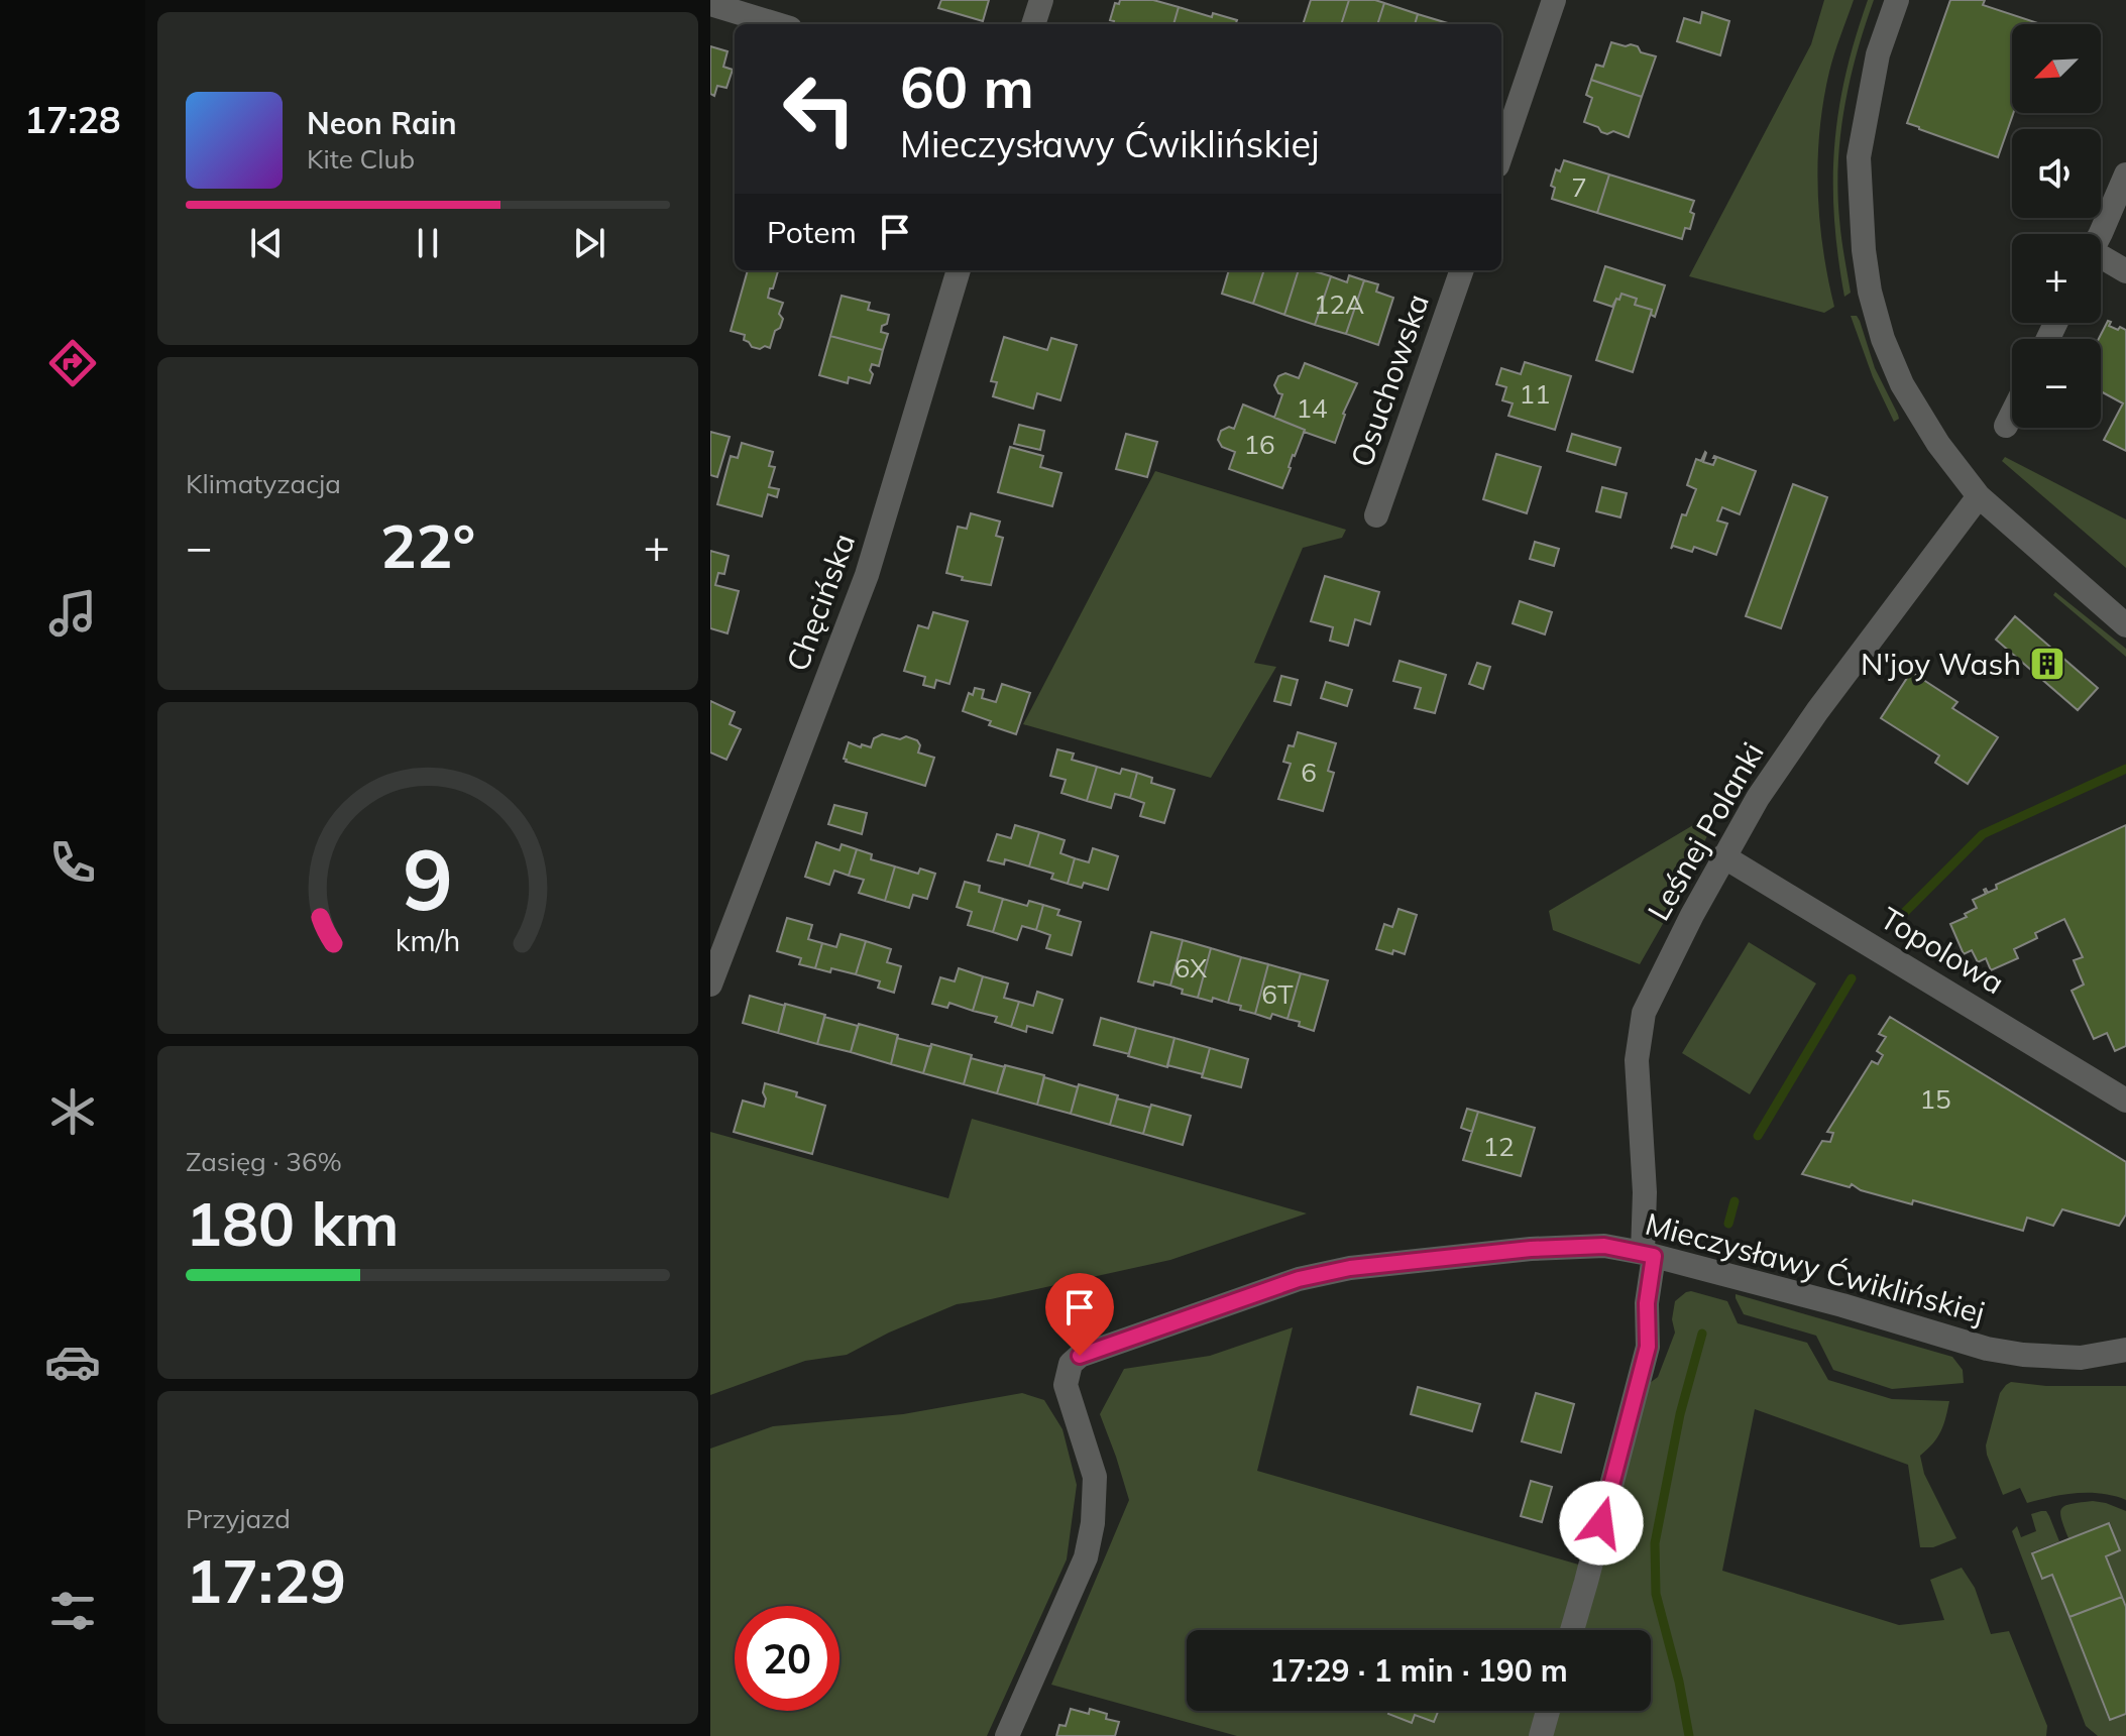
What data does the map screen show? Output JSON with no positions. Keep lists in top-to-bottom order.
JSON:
{
  "streets": {
    "street": [
      "Osuchowska",
      "Chęcińska",
      "Leśnej Polanki",
      "Topolowa",
      "Mieczysławy Ćwiklińskiej"
    ]
  },
  "crossings": [
    ["Leśnej Polanki", "Topolowa"],
    ["Leśnej Polanki", "Mieczysławy Ćwiklińskiej"]
  ],
  "places": {
    "building": ["N'joy Wash"]
  },
  "house_numbers": [
    "7",
    "12A",
    "11",
    "14",
    "16",
    "6",
    "6X",
    "6T",
    "15",
    "12"
  ],
  "north": "bottom left",
  "page": {
    "tabs": "17:28",
    "map_buttons": ["+", "−"],
    "turn": ["60 m", "Mieczysławy Ćwiklińskiej"],
    "song": ["Neon Rain", "Kite Club"],
    "then": "Potem",
    "tile": [
      "Klimatyzacja",
      ["Zasięg · 36%", "180 km"],
      ["Przyjazd", "17:29"]
    ],
    "heat": ["−", "22°", "+"],
    "limit": "20",
    "trip": "17:29 · 1 min · 190 m",
    "gauge": ["9", "km/h"]
  }
}
